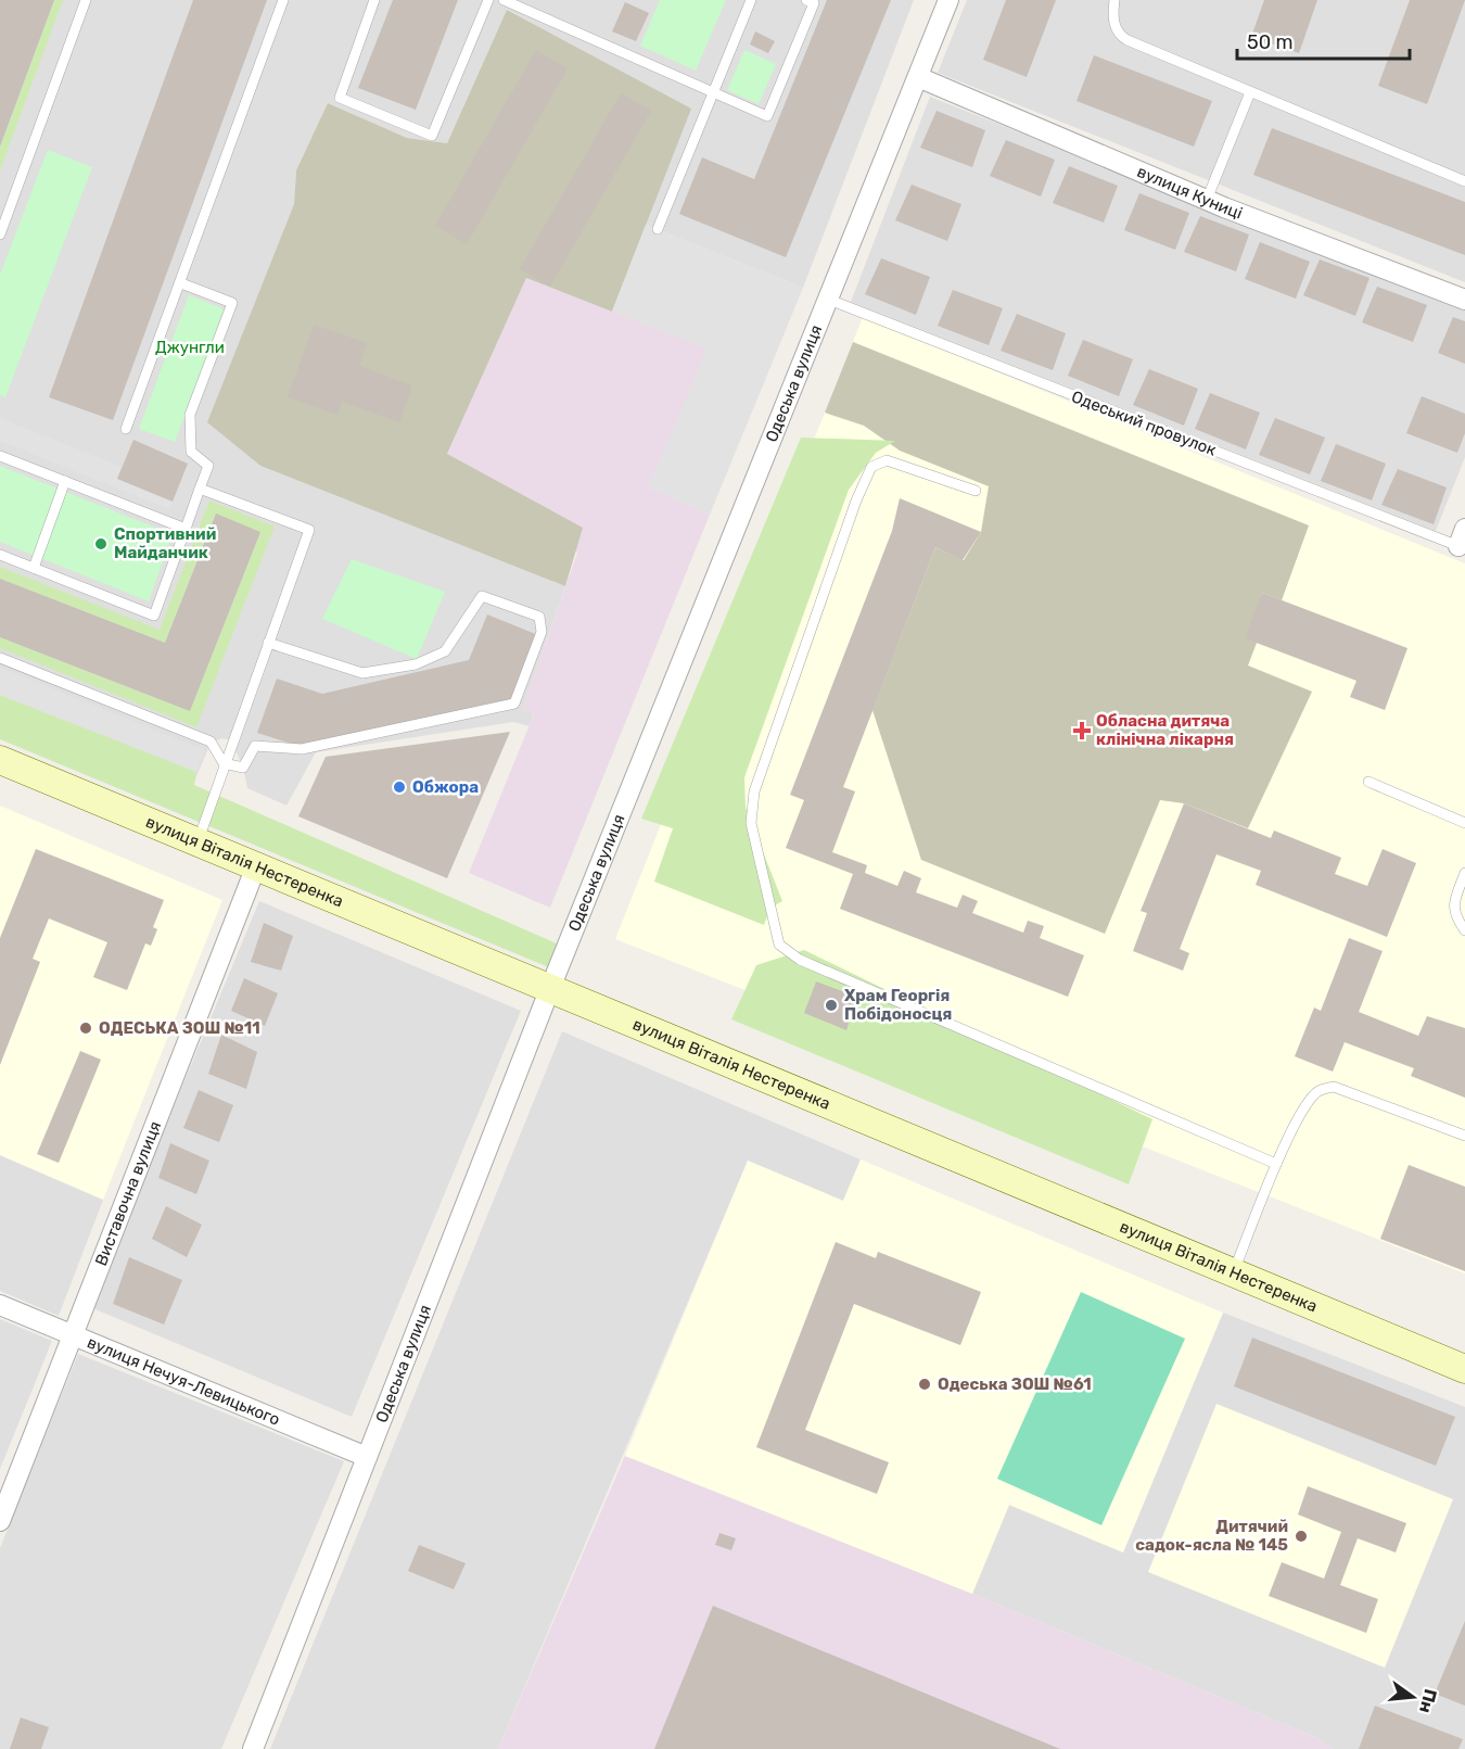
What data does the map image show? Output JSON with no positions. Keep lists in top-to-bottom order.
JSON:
{
  "streets": {
    "main road": ["вулиця Віталія Нестеренка"],
    "street": [
      "вулиця Куниці",
      "Одеська вулиця",
      "Виставочна вулиця",
      "вулиця Нечуя-Левицького"
    ],
    "lane": ["Одеський провулок"]
  },
  "crossings": [
    ["вулиця Куниці", "Одеська вулиця"],
    ["Одеська вулиця", "Одеський провулок"],
    ["Одеська вулиця", "вулиця Віталія Нестеренка"],
    ["Одеська вулиця", "вулиця Нечуя-Левицького"],
    ["вулиця Віталія Нестеренка", "Виставочна вулиця"],
    ["Виставочна вулиця", "вулиця Нечуя-Левицького"]
  ],
  "parks": ["Джунгли"],
  "places": {
    "other": [
      "Спортивний Майданчик",
      "Обжора",
      "Храм Георгія Побідоносця",
      "ОДЕСЬКА ЗОШ №11",
      "Одеська ЗОШ №61",
      "Дитячий садок-ясла № 145"
    ],
    "health": ["Обласна дитяча клінічна лікарня"]
  },
  "scale_bar": "50 m",
  "north": "right"
}
